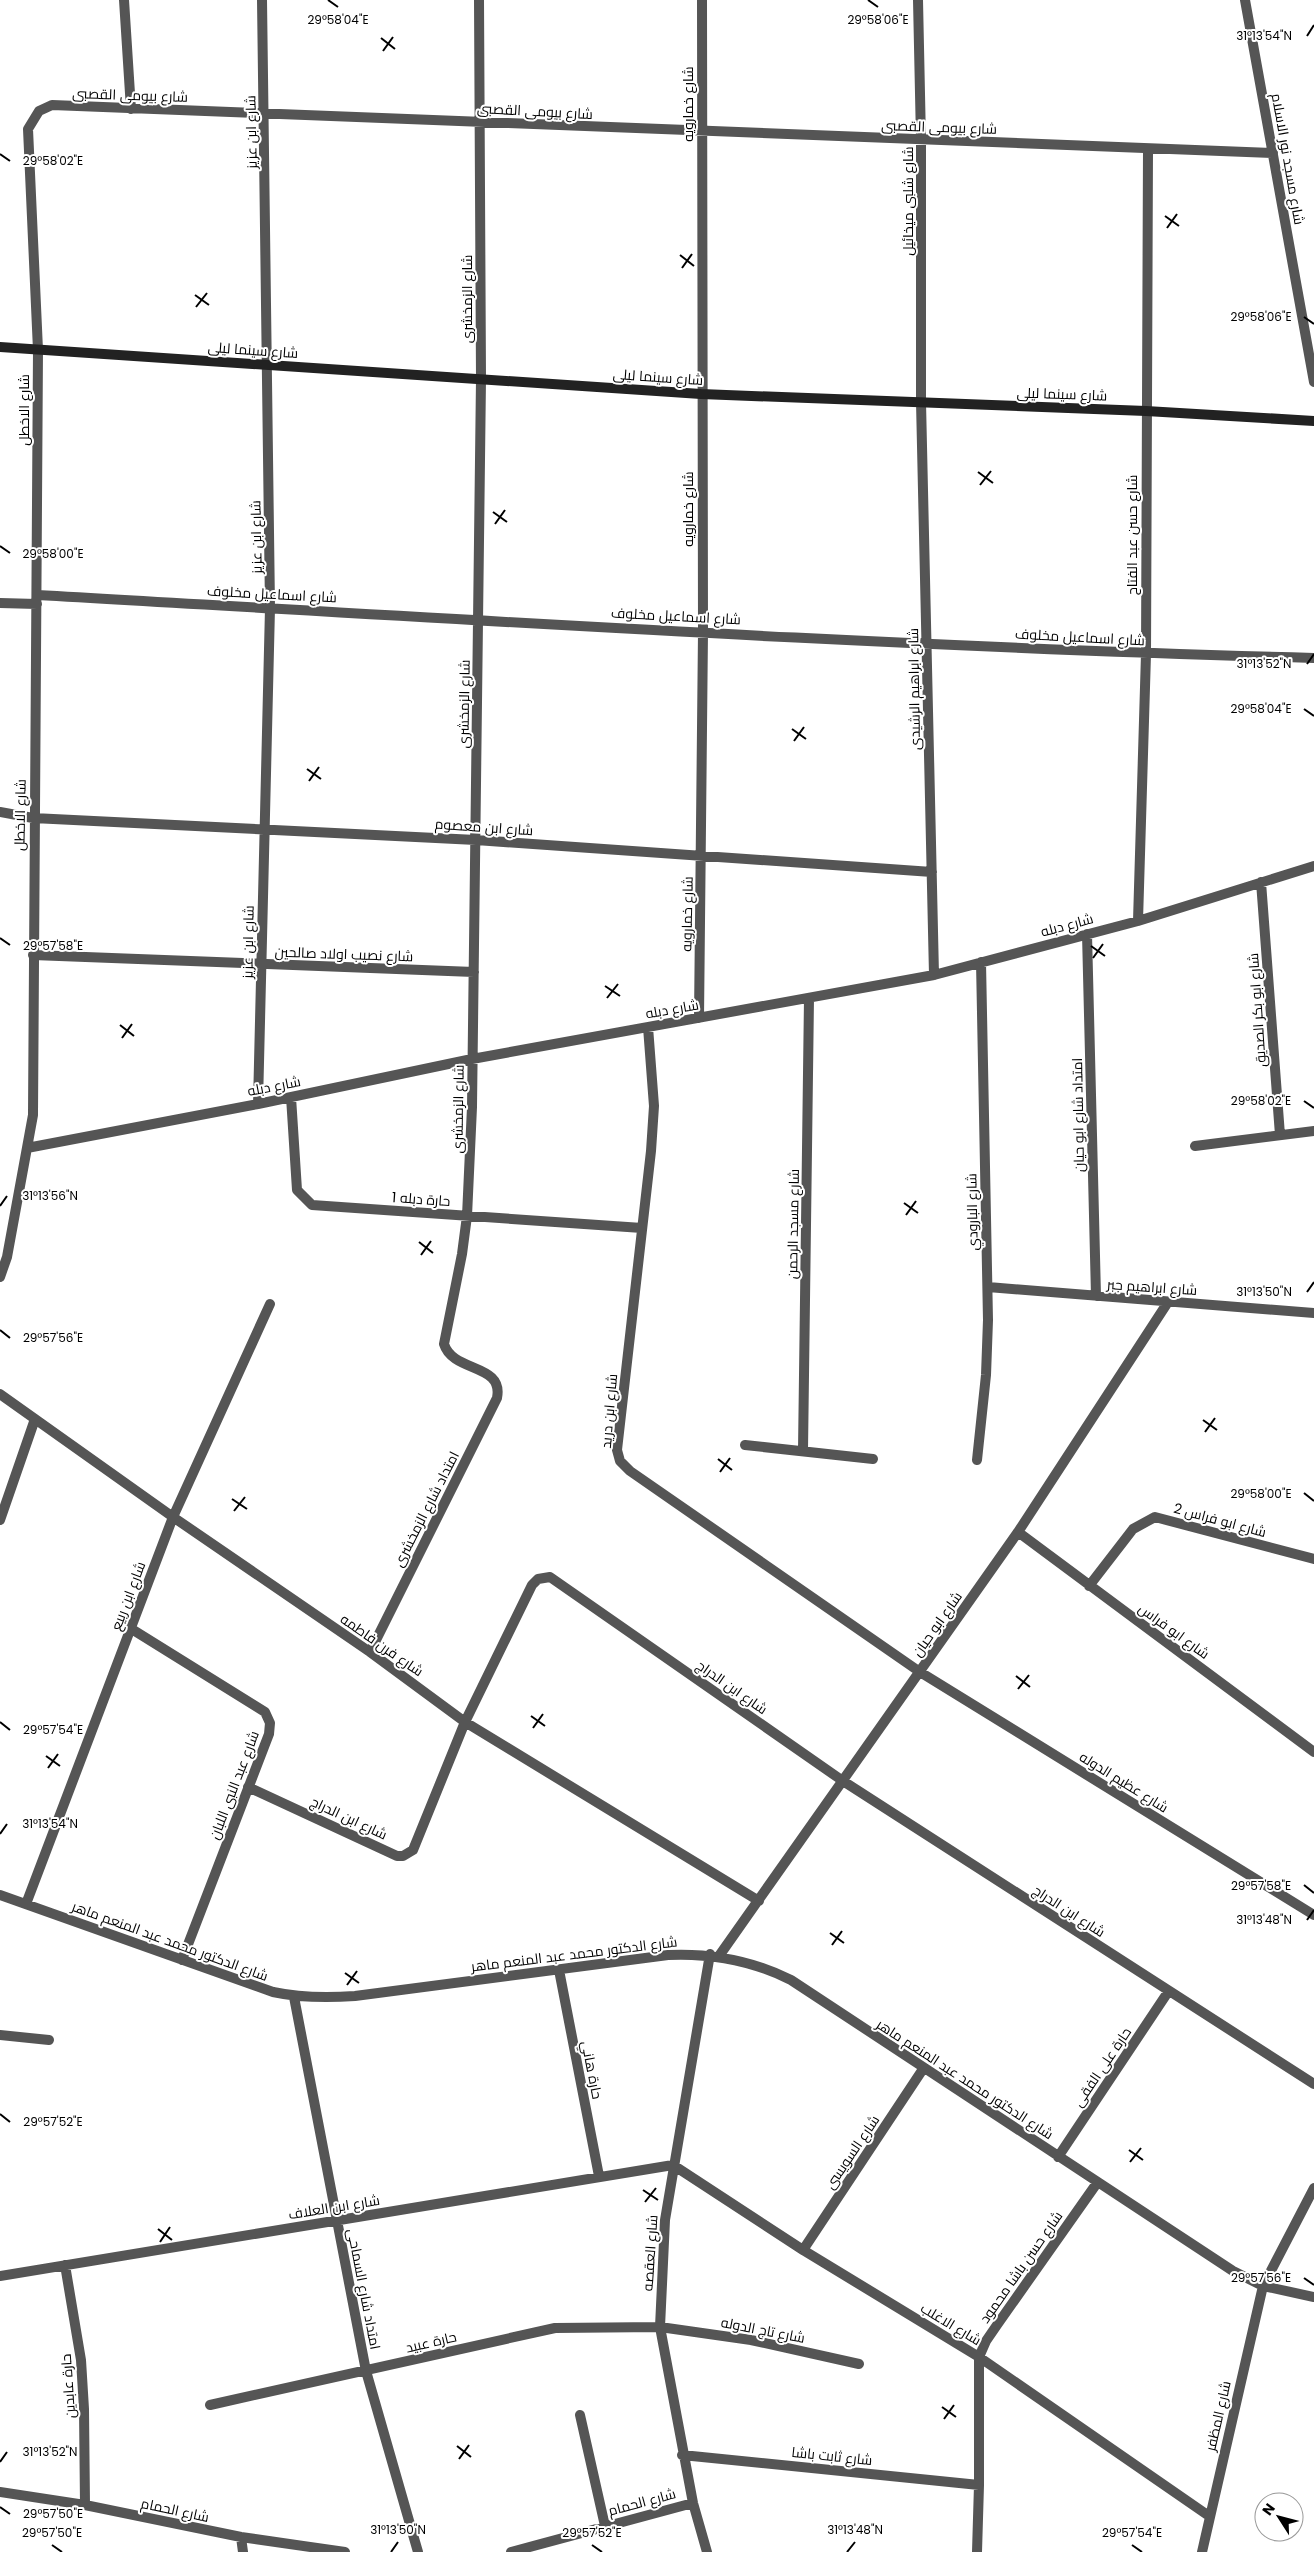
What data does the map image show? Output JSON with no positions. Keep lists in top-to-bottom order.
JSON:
{
  "streets": {
    "street": [
      "شارع بيومى القصبى",
      "شارع خمارويه",
      "شارع ابن عزيز",
      "شارع مسجد نور الاسلام",
      "شارع شلبى ميخائيل",
      "شارع الزمخشرى",
      "شارع سينما ليلى",
      "شارع الاخطل",
      "شارع حسن عبد الفتاح",
      "شارع اسماعيل مخلوف",
      "شارع ابراهيم الرشيدى",
      "شارع ابن معصوم",
      "شارع دبله",
      "شارع نصيب اولاد صالحين",
      "شارع ابو بكر الصديق",
      "امتداد شارع ابو حيان",
      "حارة دبله 1",
      "شارع البارودي",
      "شارع مسجد الرحمن",
      "شارع ابراهيم جبر",
      "شارع ابن دريد",
      "امتداد شارع الزمخشرى",
      "شارع ابو فراس 2",
      "شارع ابن ربيع",
      "شارع ابو حيان",
      "شارع ابو فراس",
      "شارع فرن فاطمه",
      "شارع ابن الدراج",
      "شارع عظيم الدوله",
      "شارع عبد النبى اللبان",
      "شارع الدكتور محمد عبد المنعم ماهر",
      "حارة على الفقى",
      "حارة هاني",
      "شارع السويسى",
      "شارع ابن العلاف",
      "شارع العقصه",
      "شارع حسن باشا محمود",
      "امتداد شارع السماحى",
      "شارع الاغلب",
      "شارع تاج الدوله",
      "حارة عبيد",
      "حارة عابدين",
      "شارع المظفر",
      "شارع ثابت باشا",
      "شارع الحمام"
    ]
  },
  "crossings": [
    ["شارع بيومى القصبى", "شارع خمارويه"],
    ["شارع بيومى القصبى", "شارع ابن عزيز"],
    ["شارع بيومى القصبى", "شارع مسجد نور الاسلام"],
    ["شارع بيومى القصبى", "شارع شلبى ميخائيل"],
    ["شارع بيومى القصبى", "شارع الزمخشرى"],
    ["شارع بيومى القصبى", "شارع سينما ليلى"],
    ["شارع بيومى القصبى", "شارع الاخطل"],
    ["شارع بيومى القصبى", "شارع حسن عبد الفتاح"],
    ["شارع خمارويه", "شارع سينما ليلى"],
    ["شارع خمارويه", "شارع اسماعيل مخلوف"],
    ["شارع خمارويه", "شارع ابن معصوم"],
    ["شارع خمارويه", "شارع دبله"],
    ["شارع ابن عزيز", "شارع سينما ليلى"],
    ["شارع ابن عزيز", "شارع اسماعيل مخلوف"],
    ["شارع ابن عزيز", "شارع ابن معصوم"],
    ["شارع ابن عزيز", "شارع دبله"],
    ["شارع ابن عزيز", "شارع نصيب اولاد صالحين"],
    ["شارع شلبى ميخائيل", "شارع سينما ليلى"],
    ["شارع شلبى ميخائيل", "شارع ابراهيم الرشيدى"],
    ["شارع الزمخشرى", "شارع سينما ليلى"],
    ["شارع الزمخشرى", "شارع اسماعيل مخلوف"],
    ["شارع الزمخشرى", "شارع ابن معصوم"],
    ["شارع الزمخشرى", "شارع دبله"],
    ["شارع الزمخشرى", "شارع نصيب اولاد صالحين"],
    ["شارع الزمخشرى", "حارة دبله 1"],
    ["شارع الزمخشرى", "امتداد شارع الزمخشرى"],
    ["شارع سينما ليلى", "شارع الاخطل"],
    ["شارع سينما ليلى", "شارع حسن عبد الفتاح"],
    ["شارع سينما ليلى", "شارع ابراهيم الرشيدى"],
    ["شارع الاخطل", "شارع اسماعيل مخلوف"],
    ["شارع الاخطل", "شارع ابن معصوم"],
    ["شارع الاخطل", "شارع دبله"],
    ["شارع الاخطل", "شارع نصيب اولاد صالحين"],
    ["شارع حسن عبد الفتاح", "شارع اسماعيل مخلوف"],
    ["شارع حسن عبد الفتاح", "شارع دبله"],
    ["شارع اسماعيل مخلوف", "شارع ابراهيم الرشيدى"],
    ["شارع ابراهيم الرشيدى", "شارع ابن معصوم"],
    ["شارع ابراهيم الرشيدى", "شارع دبله"],
    ["شارع دبله", "شارع ابو بكر الصديق"],
    ["شارع دبله", "امتداد شارع ابو حيان"],
    ["شارع دبله", "حارة دبله 1"],
    ["شارع دبله", "شارع البارودي"],
    ["شارع دبله", "شارع مسجد الرحمن"],
    ["شارع دبله", "شارع ابن دريد"],
    ["امتداد شارع ابو حيان", "شارع ابراهيم جبر"],
    ["حارة دبله 1", "شارع ابن دريد"],
    ["شارع البارودي", "شارع ابراهيم جبر"],
    ["شارع ابراهيم جبر", "شارع ابو حيان"],
    ["شارع ابن دريد", "شارع ابو حيان"],
    ["شارع ابن دريد", "شارع عظيم الدوله"],
    ["امتداد شارع الزمخشرى", "شارع فرن فاطمه"],
    ["شارع ابو فراس 2", "شارع ابو فراس"],
    ["شارع ابن ربيع", "شارع فرن فاطمه"],
    ["شارع ابن ربيع", "شارع عبد النبى اللبان"],
    ["شارع ابن ربيع", "شارع الدكتور محمد عبد المنعم ماهر"],
    ["شارع ابو حيان", "شارع ابو فراس"],
    ["شارع ابو حيان", "شارع فرن فاطمه"],
    ["شارع ابو حيان", "شارع ابن الدراج"],
    ["شارع ابو حيان", "شارع عظيم الدوله"],
    ["شارع ابو حيان", "شارع الدكتور محمد عبد المنعم ماهر"],
    ["شارع ابو حيان", "شارع العقصه"],
    ["شارع فرن فاطمه", "شارع ابن الدراج"],
    ["شارع ابن الدراج", "شارع عبد النبى اللبان"],
    ["شارع ابن الدراج", "حارة على الفقى"],
    ["شارع عبد النبى اللبان", "شارع الدكتور محمد عبد المنعم ماهر"],
    ["شارع الدكتور محمد عبد المنعم ماهر", "حارة على الفقى"],
    ["شارع الدكتور محمد عبد المنعم ماهر", "حارة هاني"],
    ["شارع الدكتور محمد عبد المنعم ماهر", "شارع السويسى"],
    ["شارع الدكتور محمد عبد المنعم ماهر", "شارع العقصه"],
    ["شارع الدكتور محمد عبد المنعم ماهر", "شارع حسن باشا محمود"],
    ["شارع الدكتور محمد عبد المنعم ماهر", "امتداد شارع السماحى"],
    ["شارع الدكتور محمد عبد المنعم ماهر", "شارع المظفر"],
    ["حارة هاني", "شارع ابن العلاف"],
    ["شارع السويسى", "شارع الاغلب"],
    ["شارع ابن العلاف", "شارع العقصه"],
    ["شارع ابن العلاف", "امتداد شارع السماحى"],
    ["شارع ابن العلاف", "شارع الاغلب"],
    ["شارع ابن العلاف", "حارة عابدين"],
    ["شارع العقصه", "شارع الاغلب"],
    ["شارع العقصه", "شارع تاج الدوله"],
    ["شارع العقصه", "حارة عبيد"],
    ["شارع العقصه", "شارع ثابت باشا"],
    ["شارع العقصه", "شارع الحمام"],
    ["شارع حسن باشا محمود", "شارع الاغلب"],
    ["شارع حسن باشا محمود", "شارع ثابت باشا"],
    ["امتداد شارع السماحى", "حارة عبيد"],
    ["شارع الاغلب", "شارع المظفر"],
    ["شارع تاج الدوله", "حارة عبيد"],
    ["حارة عابدين", "شارع الحمام"]
  ],
  "north": "top left",
  "coordinates": [
    "29°58'06\"E",
    "29°58'04\"E",
    "31°13'54\"N",
    "29°58'02\"E",
    "29°58'00\"E",
    "31°13'52\"N",
    "29°57'58\"E",
    "31°13'56\"N",
    "31°13'50\"N",
    "29°57'56\"E",
    "29°57'54\"E",
    "31°13'48\"N",
    "29°57'52\"E",
    "29°57'50\"E"
  ]
}
